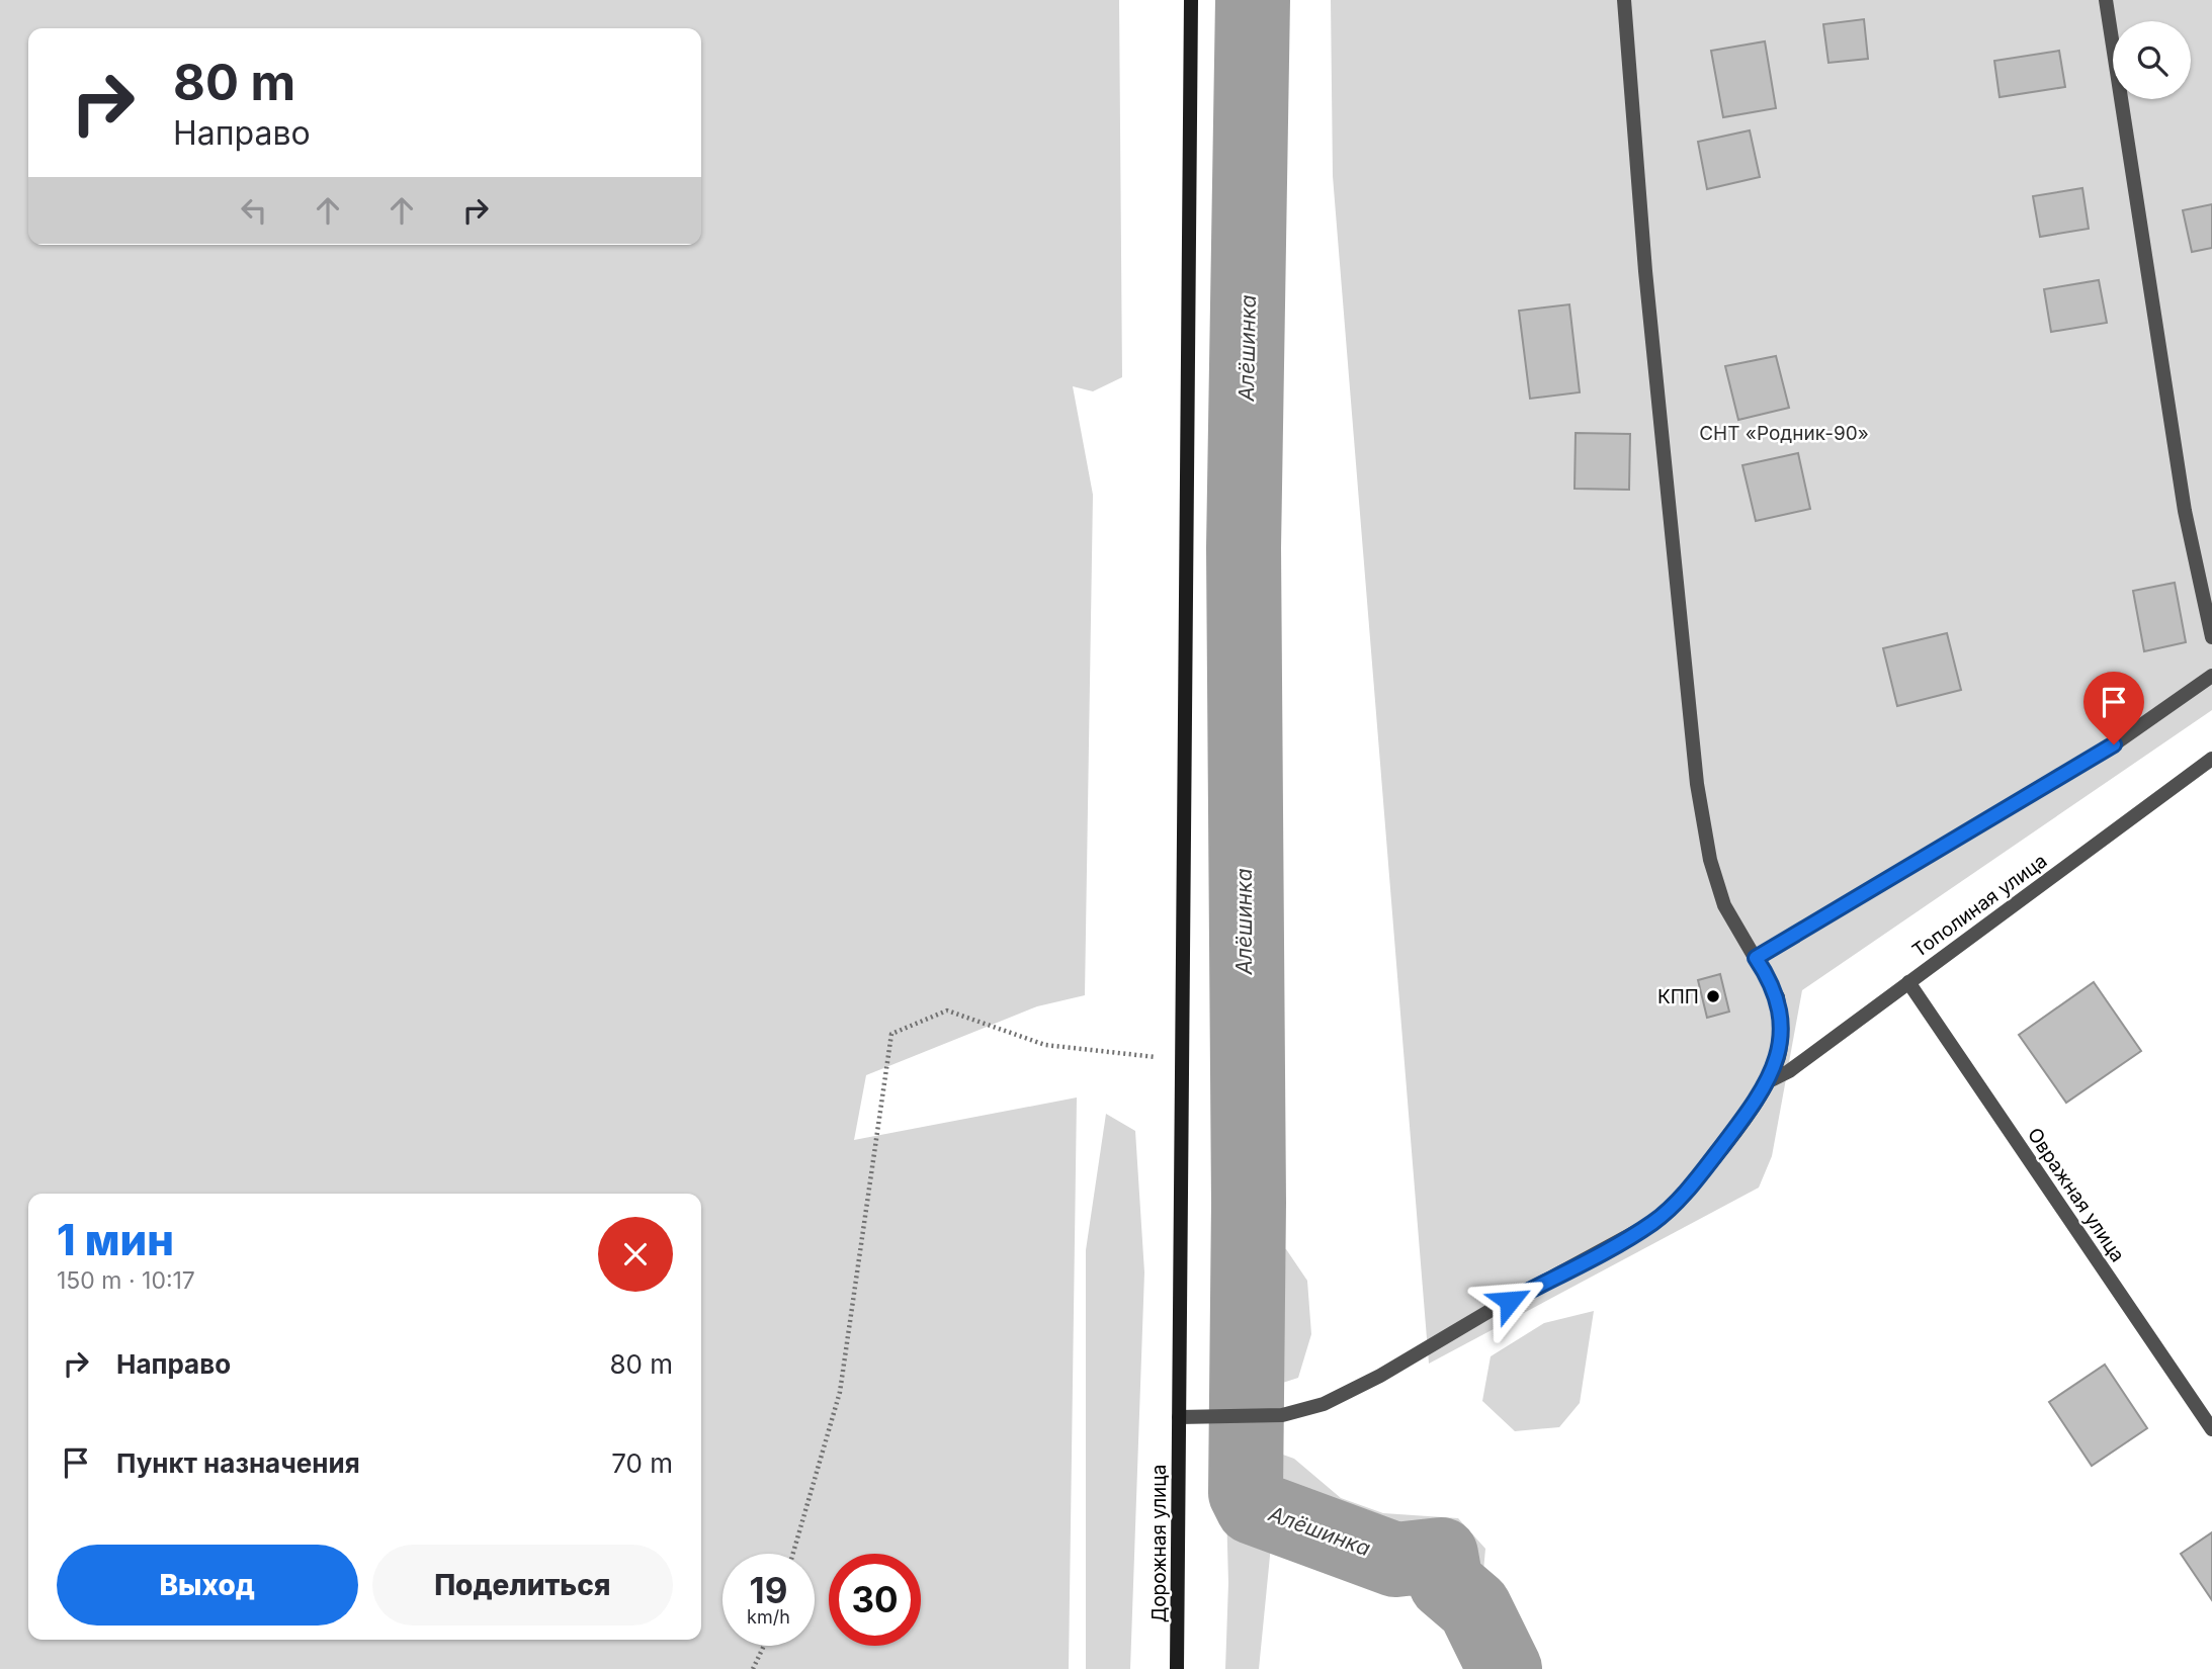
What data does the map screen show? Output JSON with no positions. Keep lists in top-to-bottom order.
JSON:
{
  "streets": {
    "street": ["Тополиная улица", "Овражная улица", "Дорожная улица"]
  },
  "crossings": [
    ["Тополиная улица", "Овражная улица"]
  ],
  "water": ["Алёшинка"],
  "parks": ["СНТ «Родник-90»"],
  "places": ["КПП"],
  "page": {
    "turn": ["80 m", "Направо"],
    "heading": ["1 мин", "150 m · 10:17"],
    "list": [
      {
        "name": "Направо",
        "value": "80 m"
      },
      {
        "name": "Пункт назначения",
        "value": "70 m"
      }
    ],
    "buttons": ["Выход", "Поделиться"],
    "speed": "19 km/h",
    "limit": "30"
  }
}
